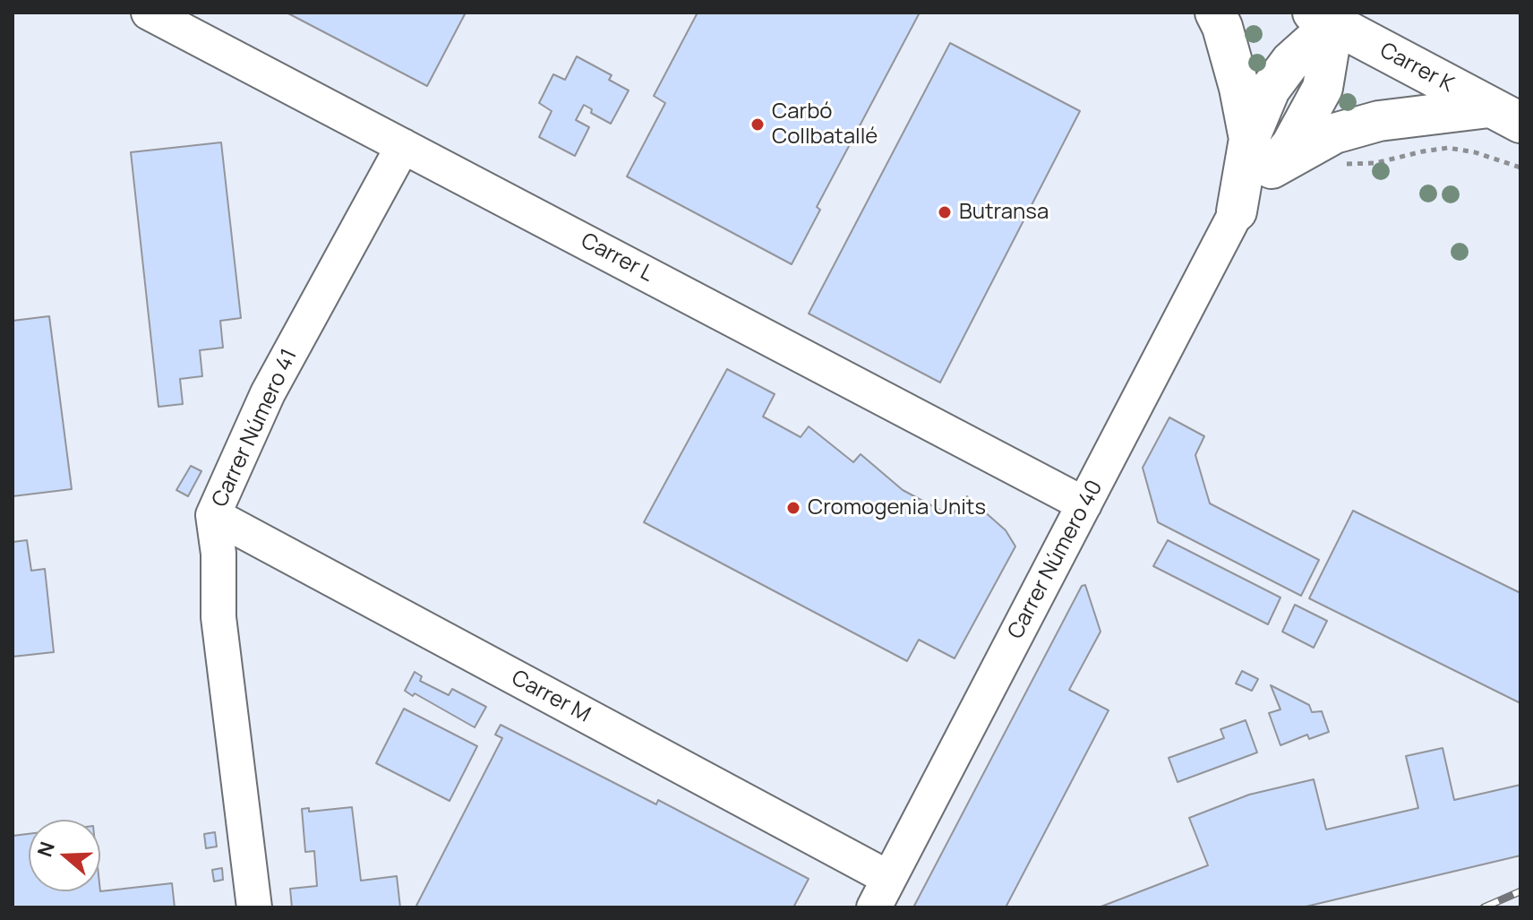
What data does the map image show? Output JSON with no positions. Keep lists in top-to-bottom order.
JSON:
{
  "streets": {
    "main road": ["Carrer K"],
    "street": [
      "Carrer L",
      "Carrer Número 41",
      "Carrer Número 40",
      "Carrer M"
    ]
  },
  "crossings": [
    ["Carrer L", "Carrer Número 41"],
    ["Carrer L", "Carrer Número 40"],
    ["Carrer Número 41", "Carrer M"],
    ["Carrer Número 40", "Carrer M"]
  ],
  "places": ["Carbó Collbatallé", "Butransa", "Cromogenia Units"],
  "north": "left"
}
